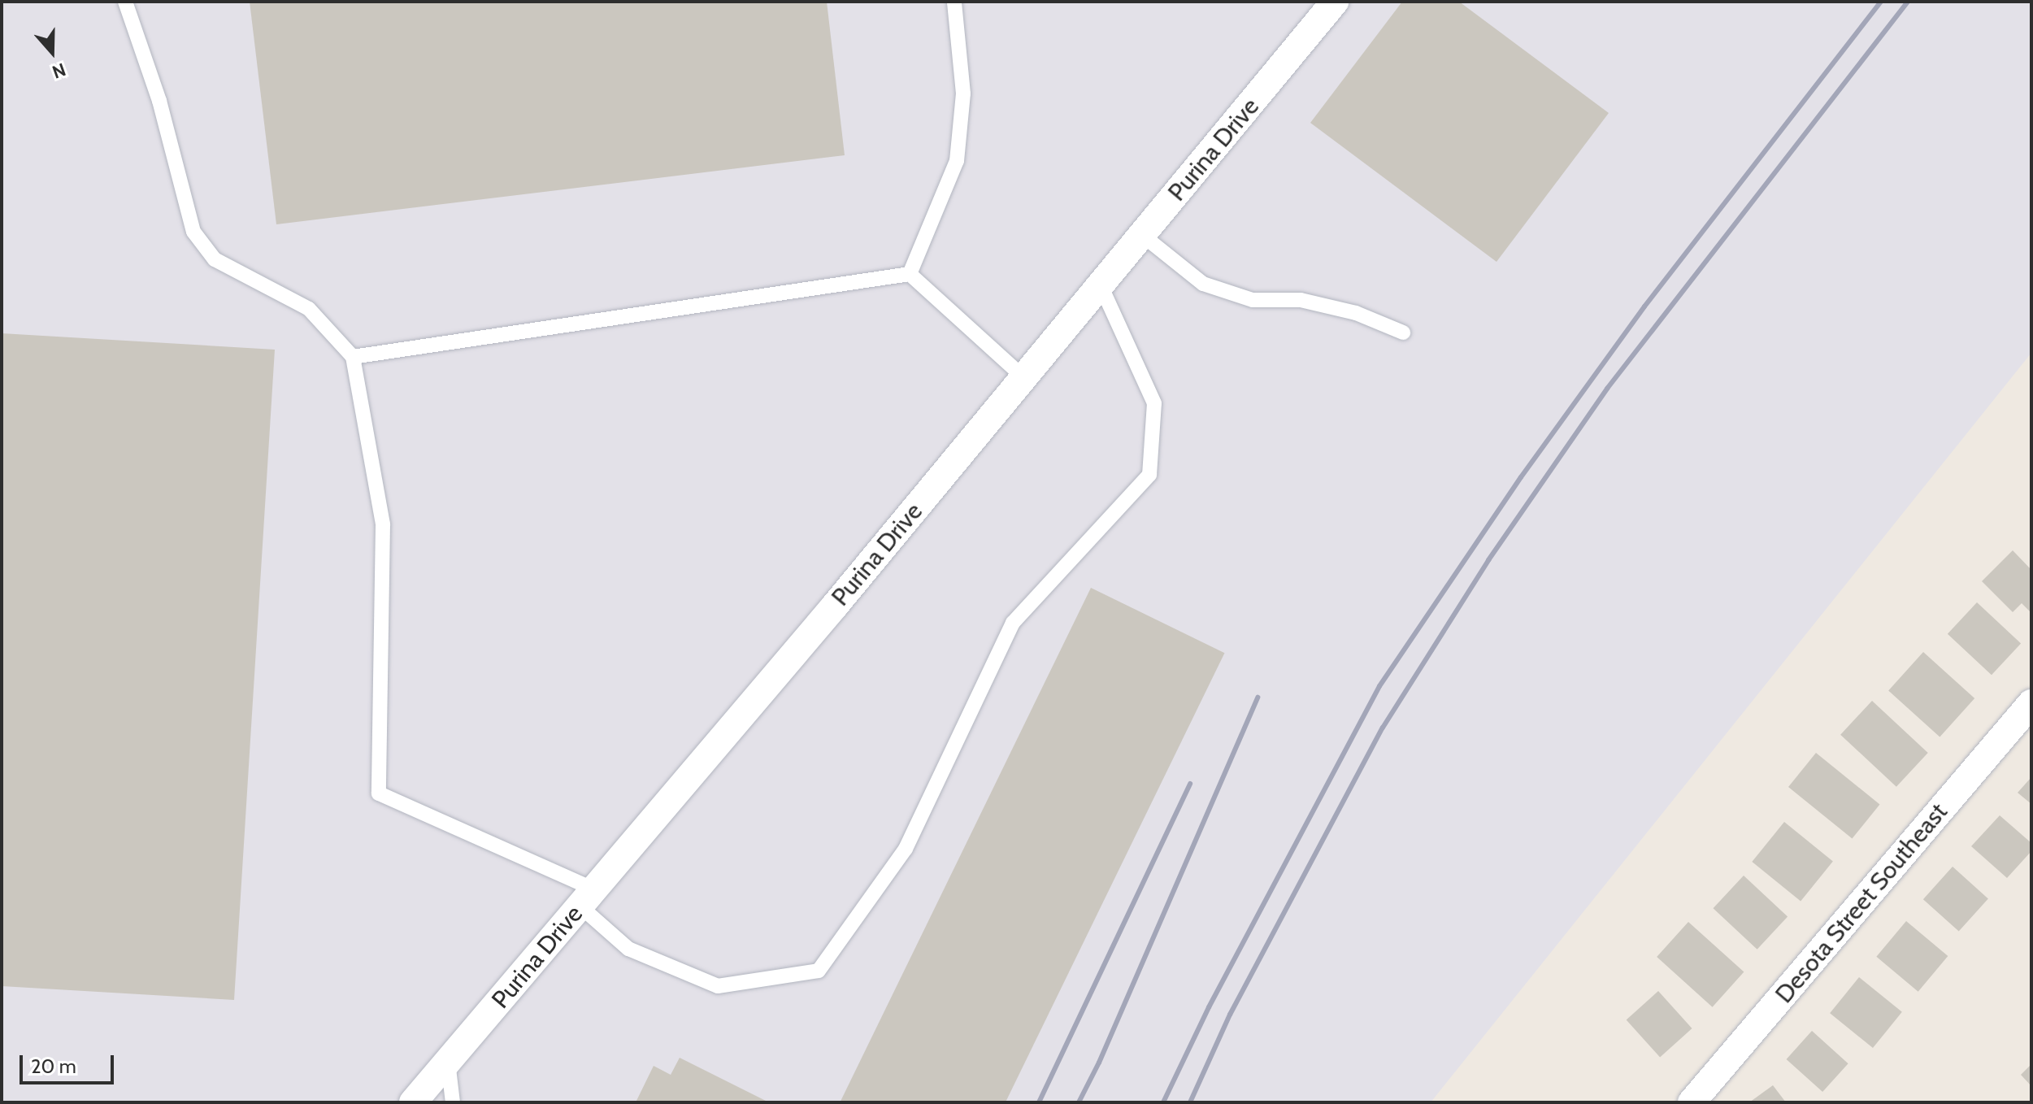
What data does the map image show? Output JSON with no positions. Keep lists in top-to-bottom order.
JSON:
{
  "streets": {
    "street": ["Purina Drive", "Desota Street Southeast"]
  },
  "scale_bar": "20 m",
  "north": "bottom"
}
